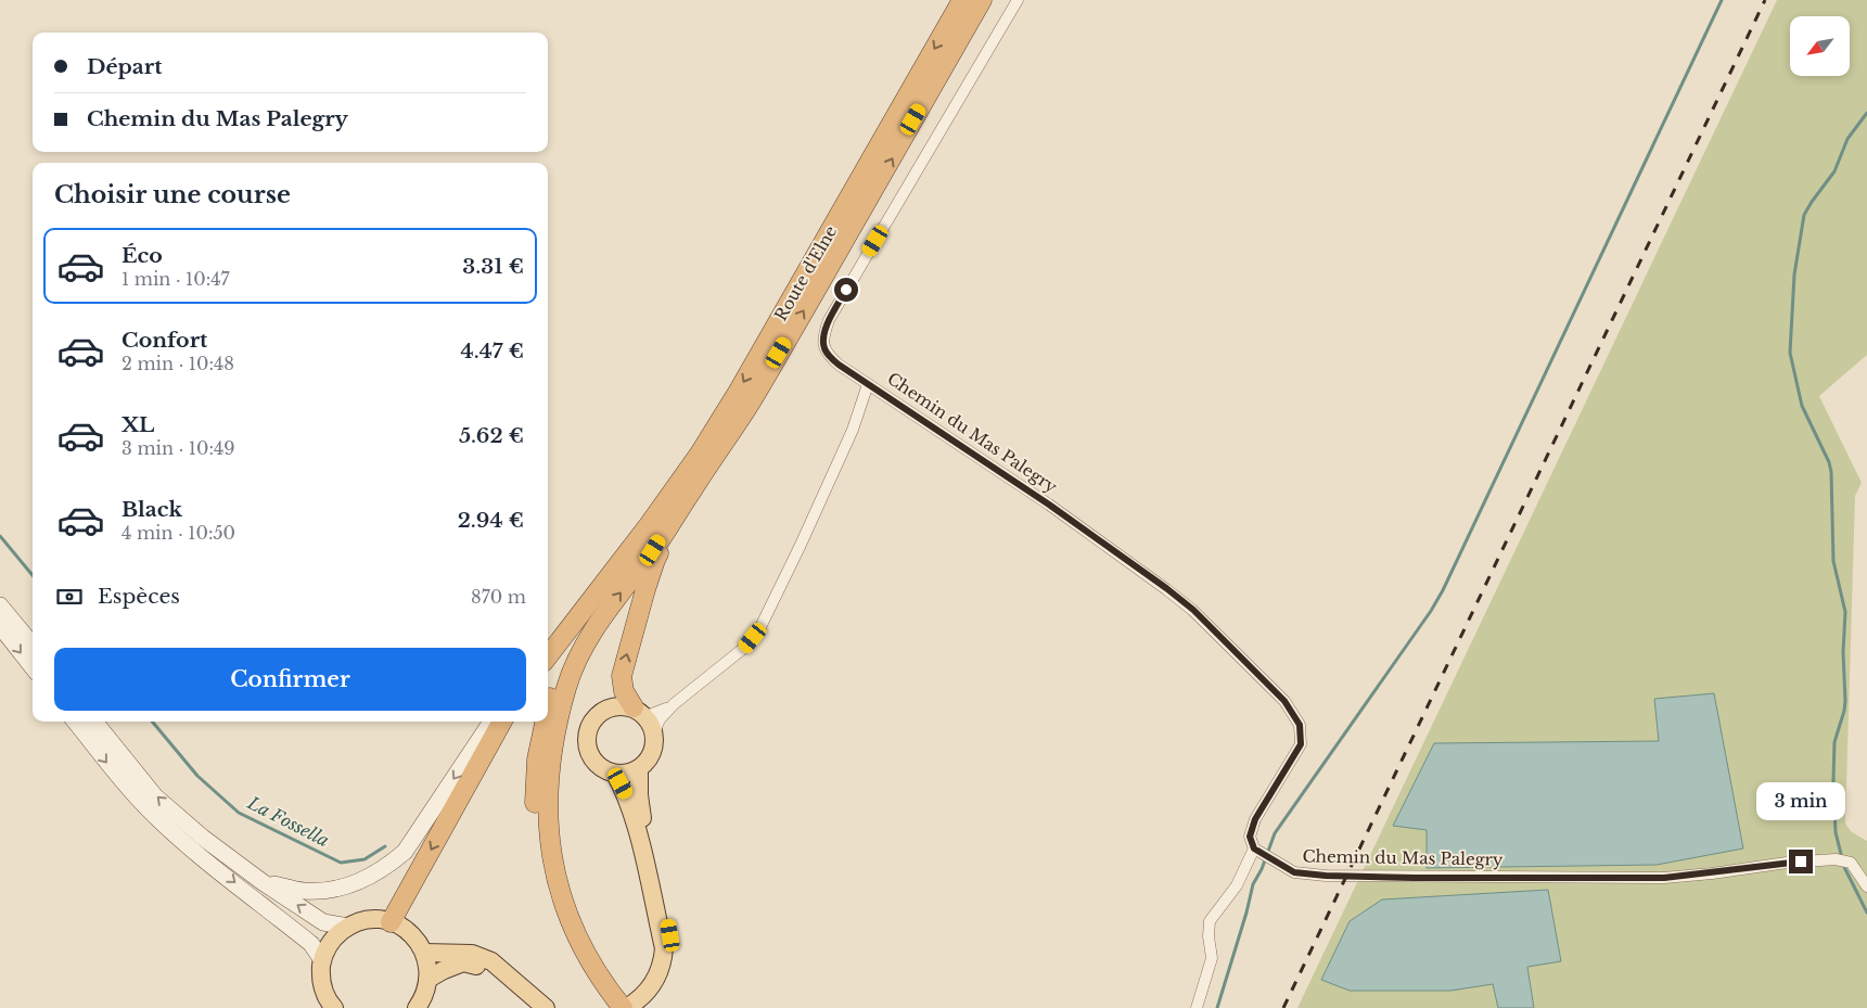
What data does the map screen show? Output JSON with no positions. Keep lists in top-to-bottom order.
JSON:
{
  "streets": {
    "highway": ["Route d'Elne"],
    "street": ["Chemin du Mas Palegry"]
  },
  "water": ["La Fossella"],
  "north": "bottom left",
  "page": {
    "banner": ["Départ", "Chemin du Mas Palegry"],
    "heading": "Choisir une course",
    "list": [
      {
        "name": "Éco",
        "note": "1 min · 10:47",
        "value": "3.31 €"
      },
      {
        "name": "Confort",
        "note": "2 min · 10:48",
        "value": "4.47 €"
      },
      {
        "name": "XL",
        "note": "3 min · 10:49",
        "value": "5.62 €"
      },
      {
        "name": "Black",
        "note": "4 min · 10:50",
        "value": "2.94 €"
      }
    ],
    "pay": ["Espèces", "870 m"],
    "buttons": "Confirmer",
    "bubble": "3 min"
  }
}
